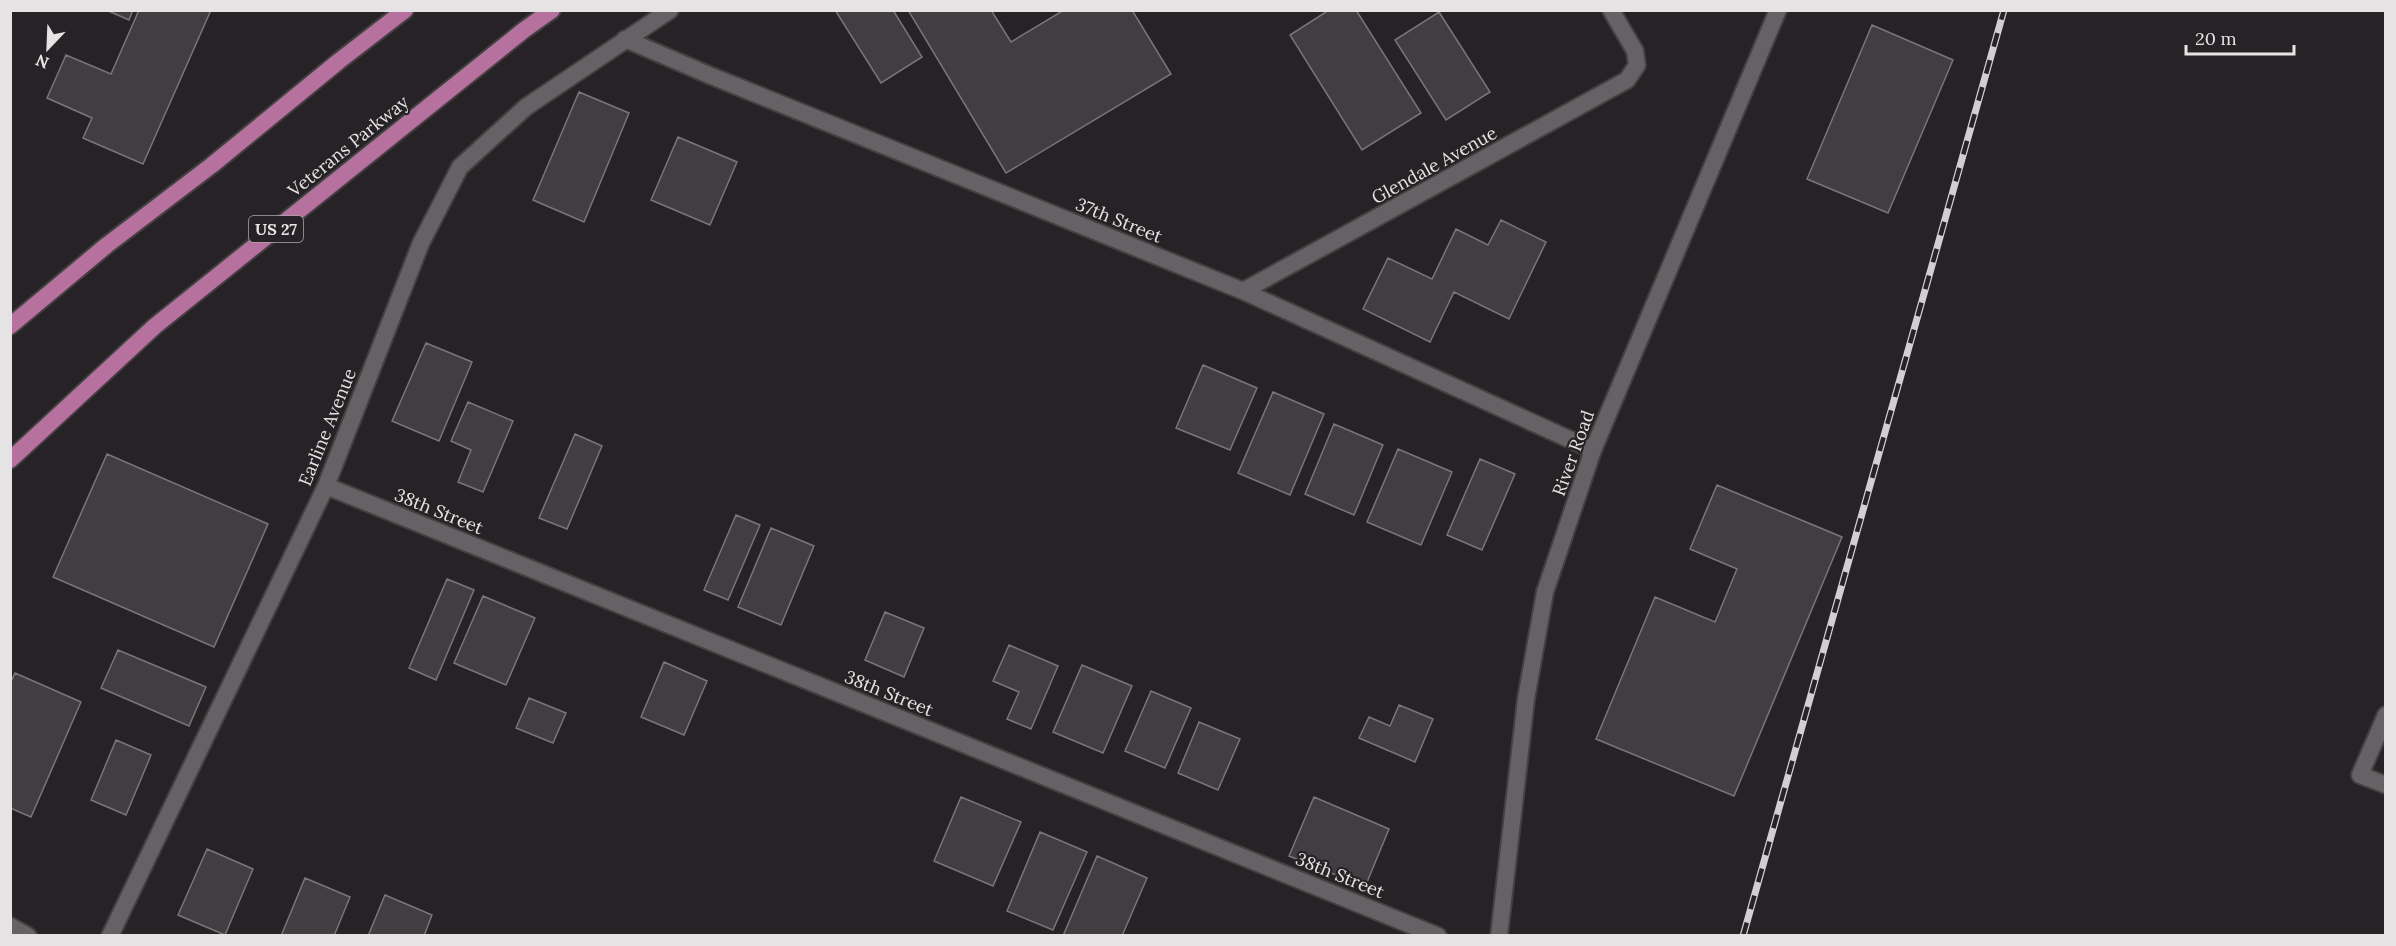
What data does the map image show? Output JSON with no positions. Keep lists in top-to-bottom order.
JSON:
{
  "streets": {
    "main road": ["Veterans Parkway", "US 27"],
    "street": [
      "Glendale Avenue",
      "37th Street",
      "Earline Avenue",
      "River Road",
      "38th Street"
    ]
  },
  "crossings": [
    ["Glendale Avenue", "37th Street"],
    ["37th Street", "Earline Avenue"],
    ["37th Street", "River Road"],
    ["Earline Avenue", "38th Street"]
  ],
  "scale_bar": "20 m",
  "north": "bottom left"
}
